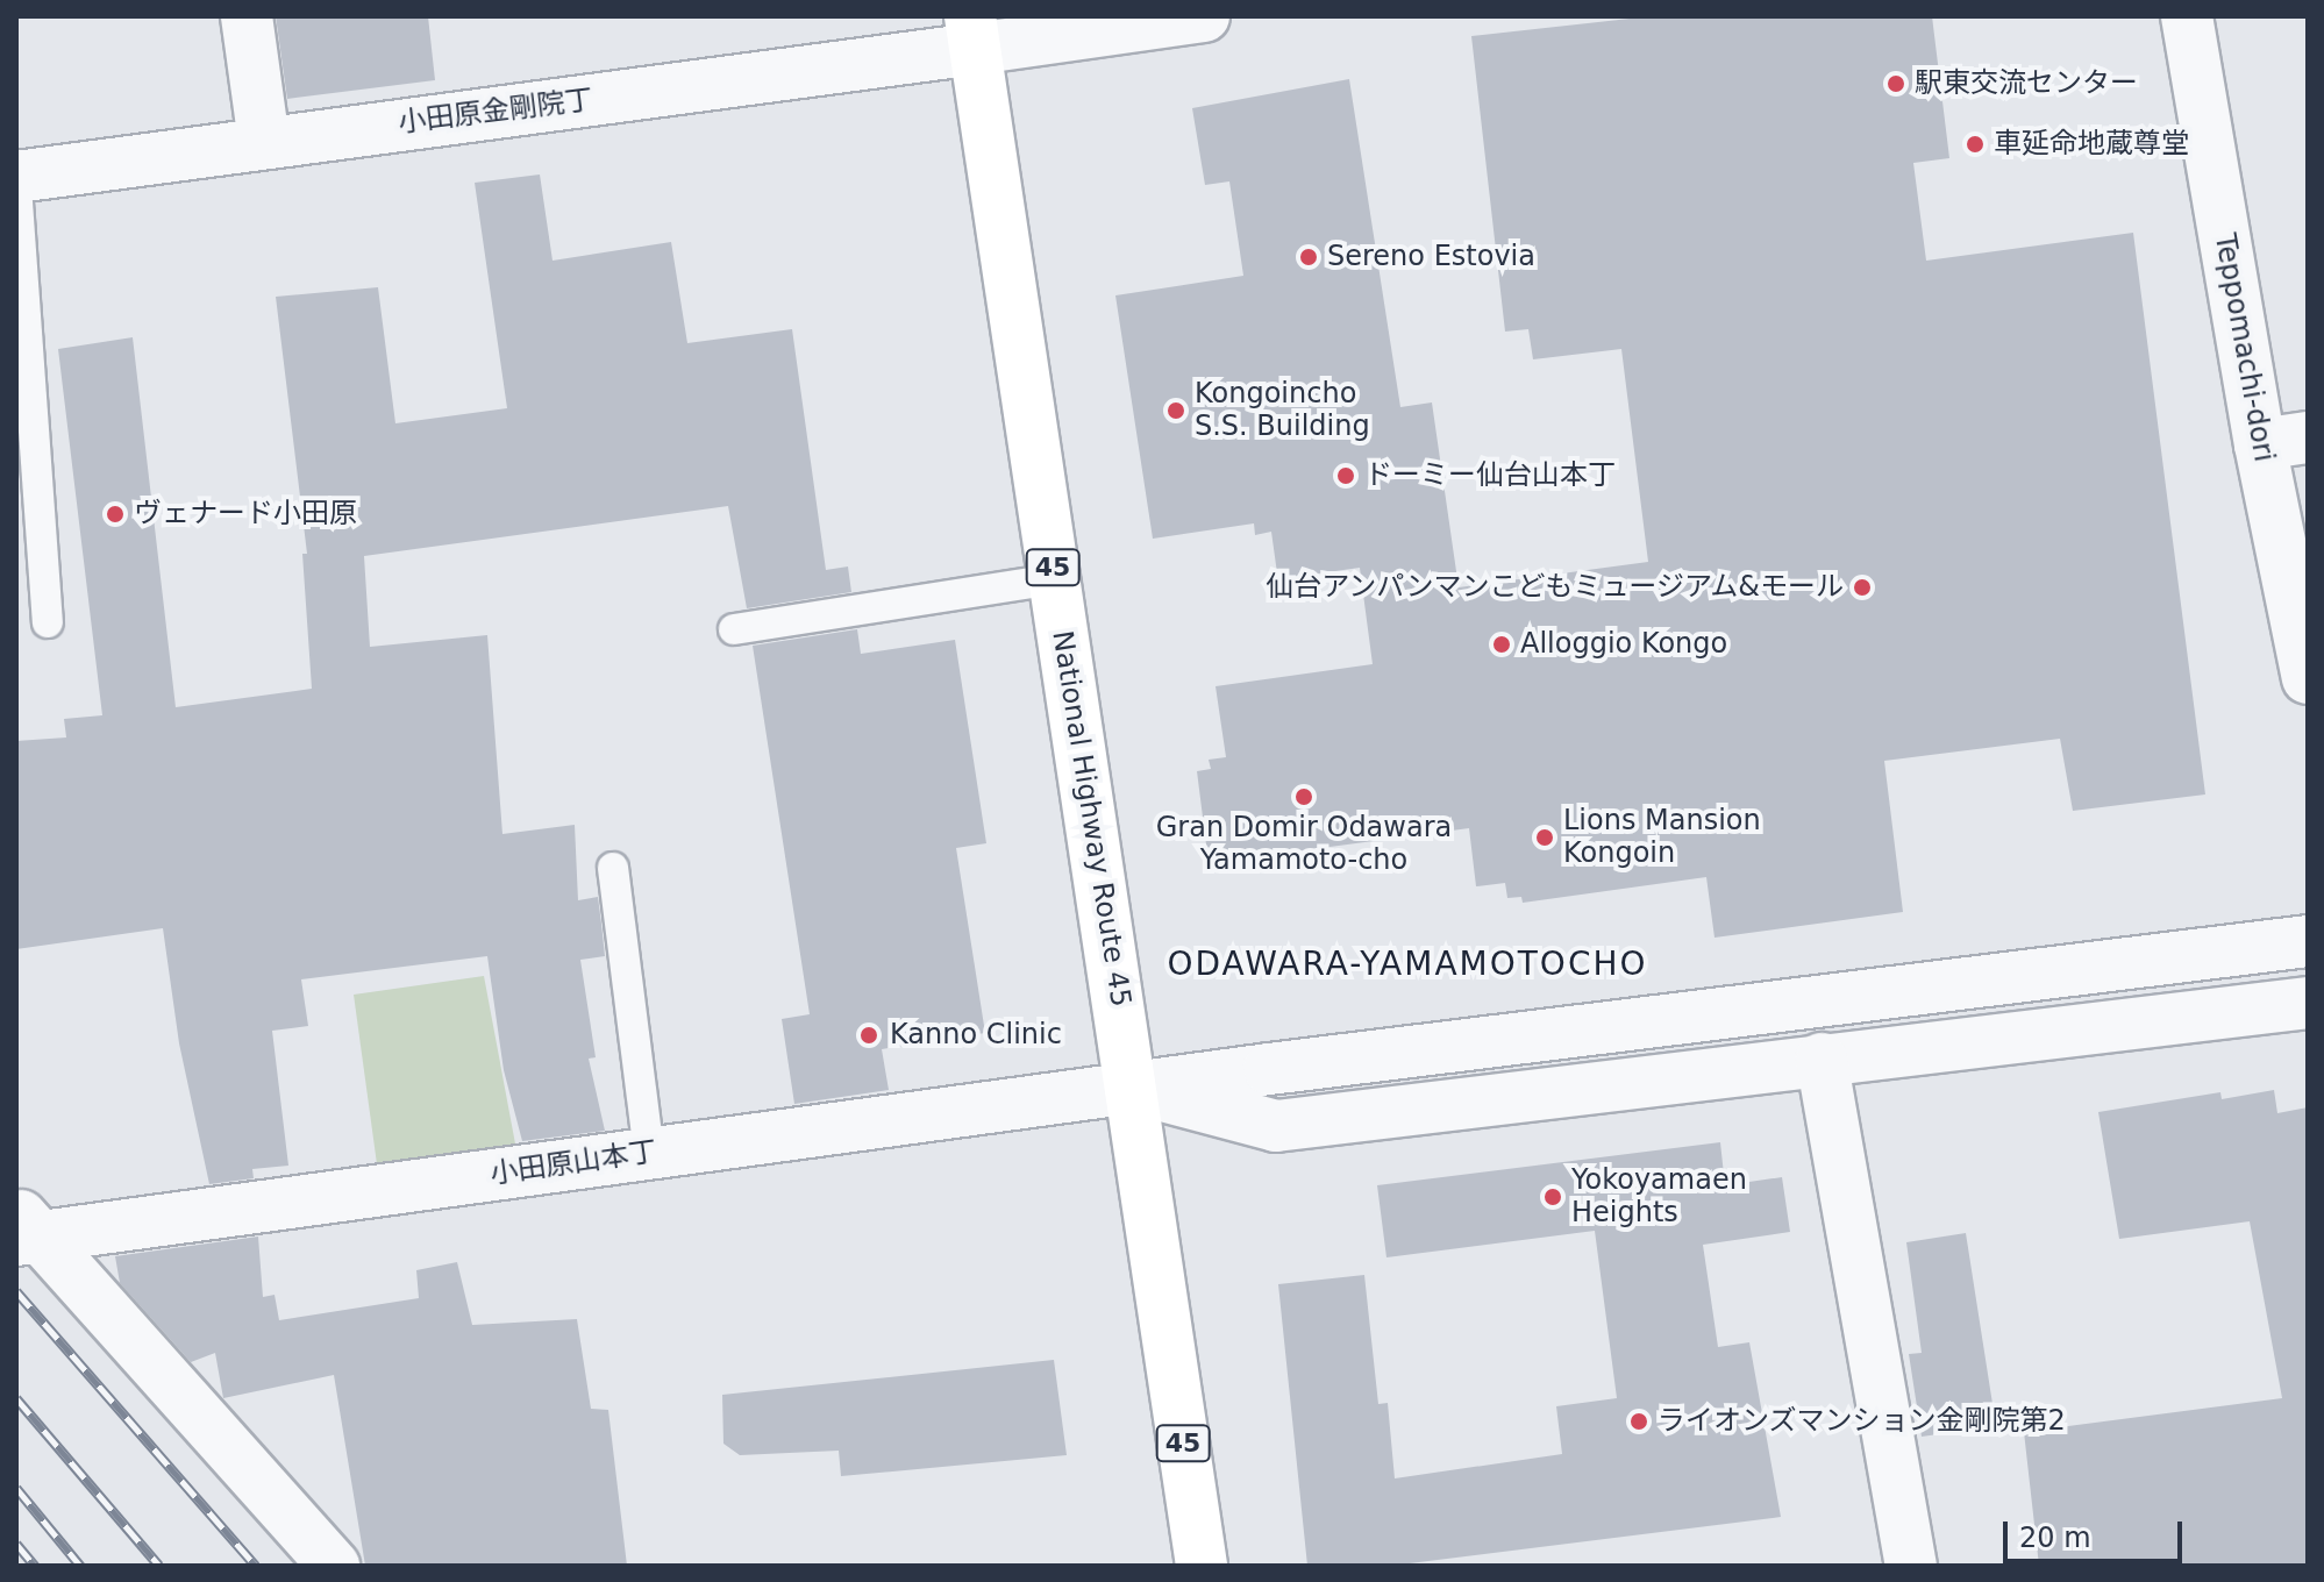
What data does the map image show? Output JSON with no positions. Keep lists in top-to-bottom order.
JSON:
{
  "streets": {
    "highway": ["45", "National Highway Route 45"],
    "street": ["小田原金剛院丁", "Teppomachi-dori", "小田原山本丁"]
  },
  "crossings": [
    ["小田原金剛院丁", "National Highway Route 45"],
    ["National Highway Route 45", "小田原山本丁"]
  ],
  "districts": ["ODAWARA-YAMAMOTOCHO"],
  "places": [
    "駅東交流センター",
    "車延命地蔵尊堂",
    "Sereno Estovia",
    "Kongoincho S.S. Building",
    "ドーミー仙台山本丁",
    "ヴェナード小田原",
    "仙台アンパンマンこどもミュージアム&モール",
    "Alloggio Kongo",
    "Gran Domir Odawara Yamamoto-cho",
    "Lions Mansion Kongoin",
    "Kanno Clinic",
    "Yokoyamaen Heights",
    "ライオンズマンション金剛院第2"
  ],
  "scale_bar": "20 m"
}
